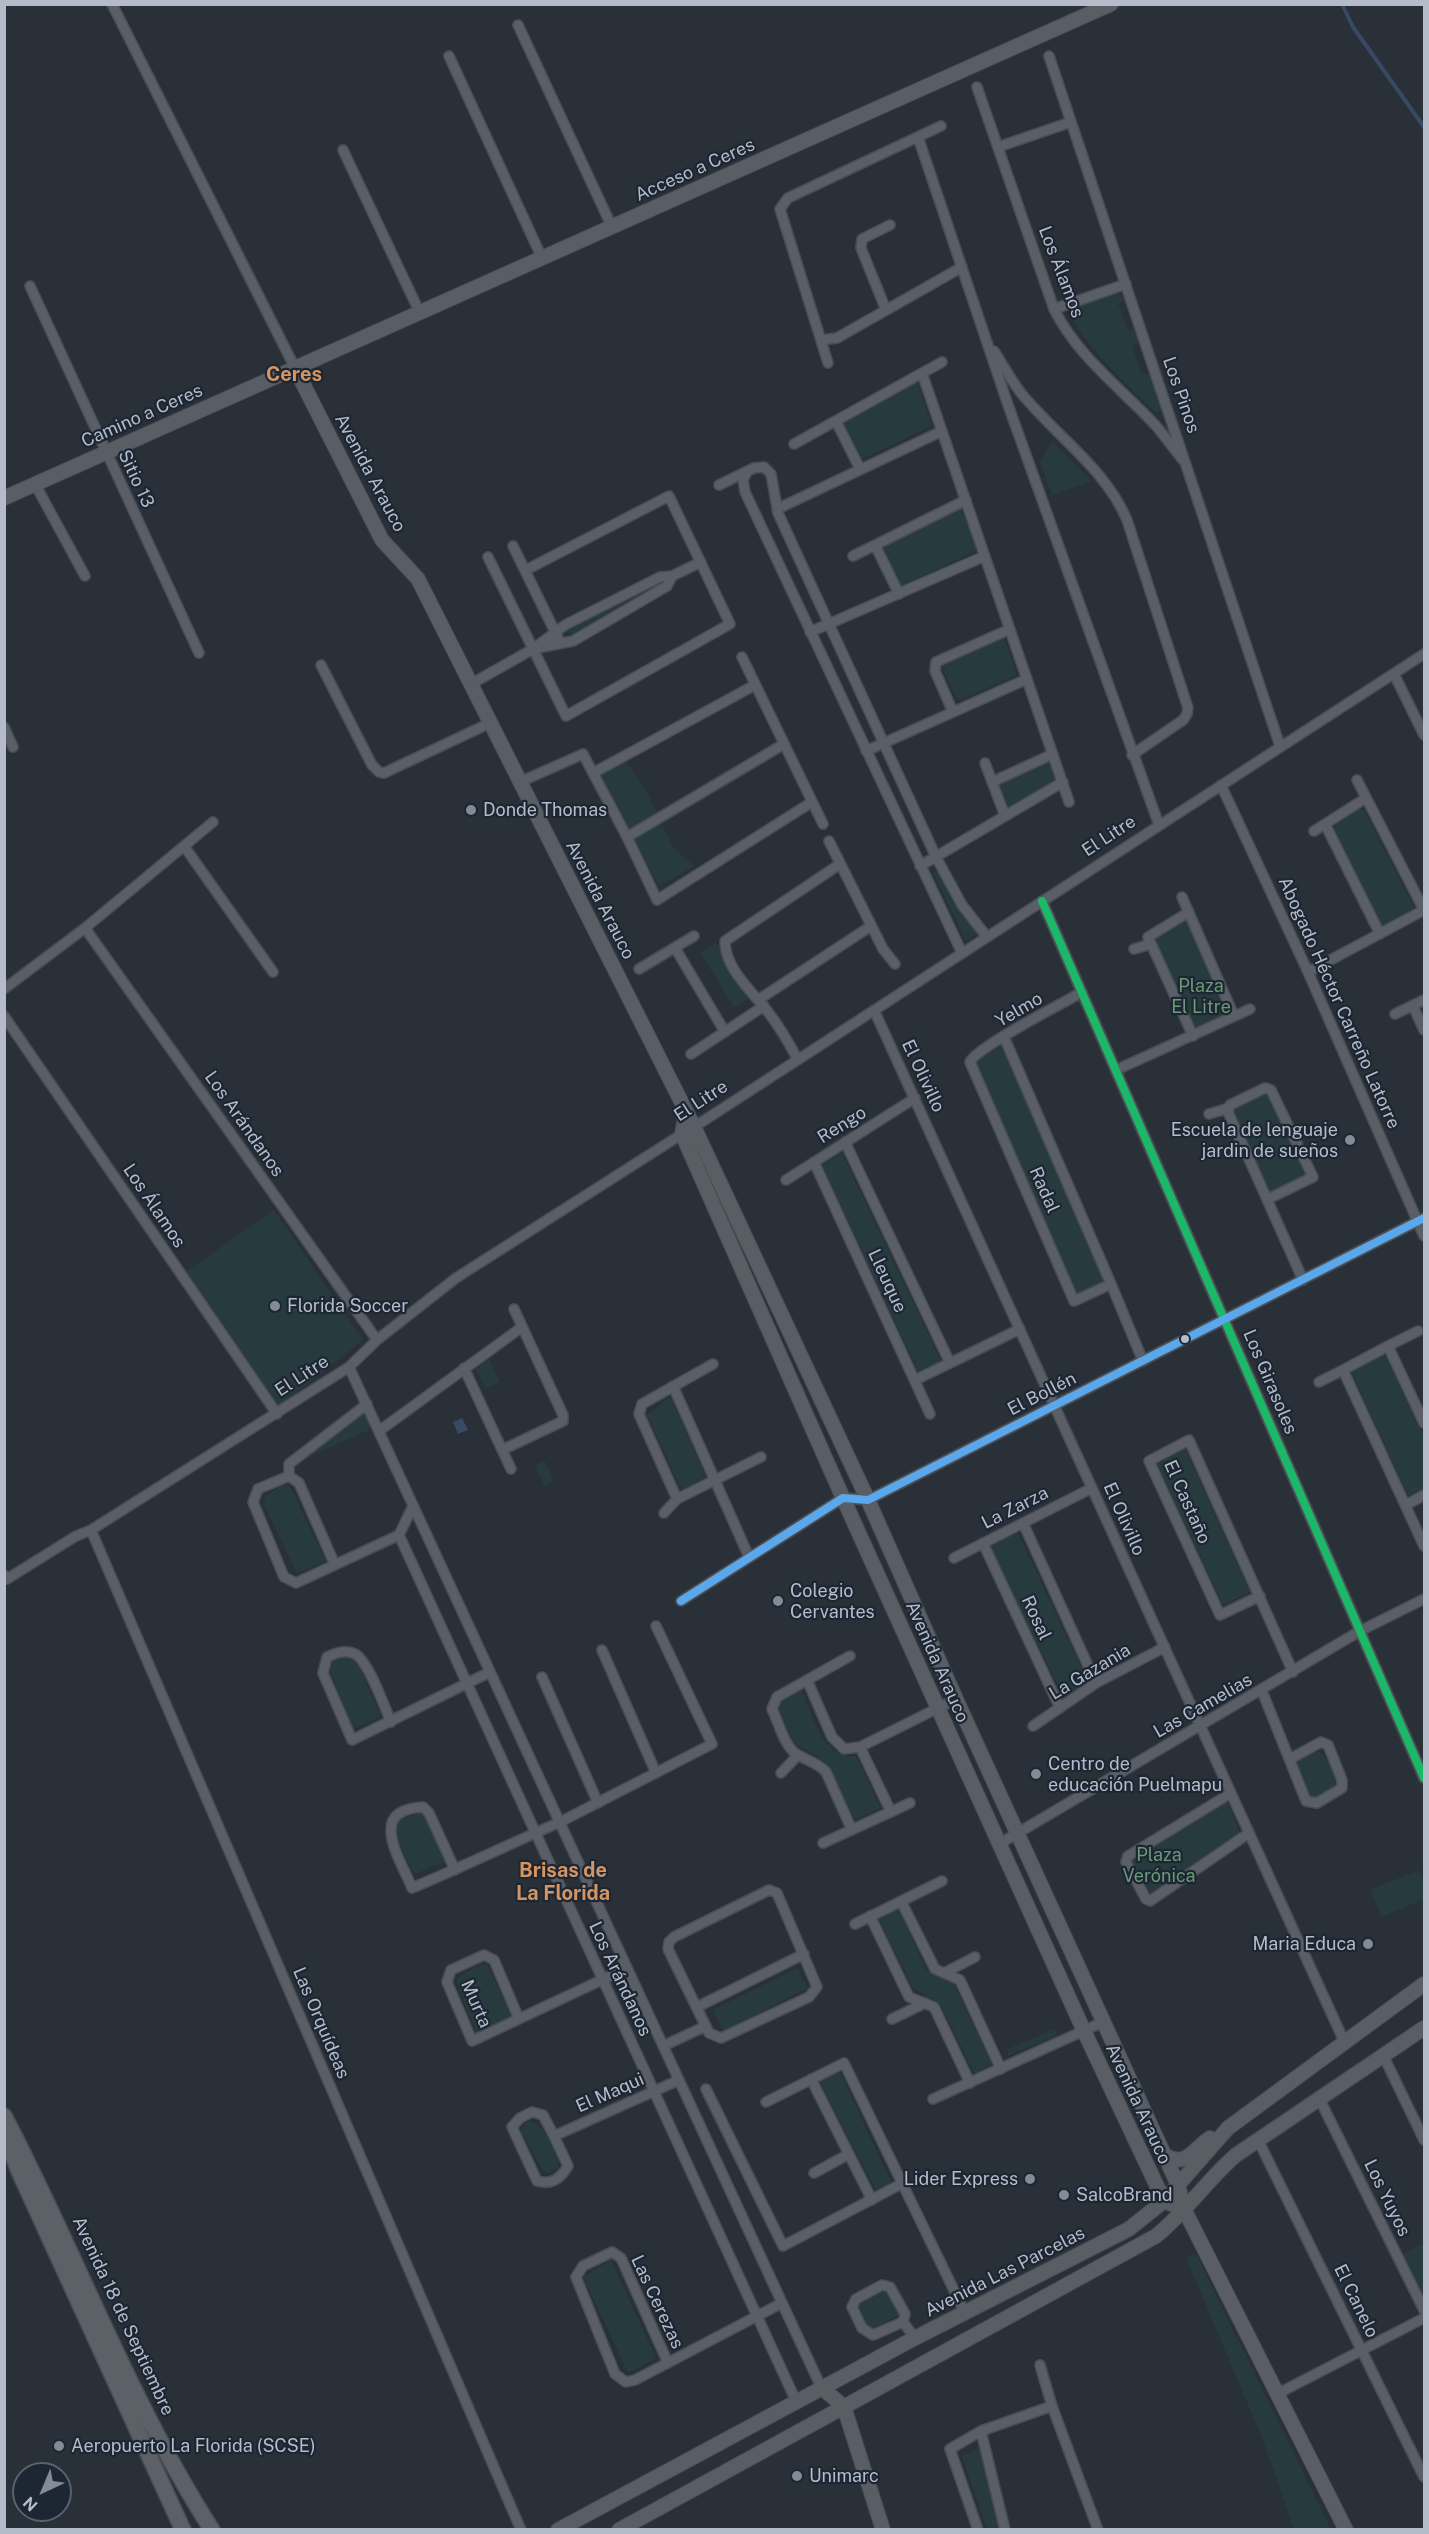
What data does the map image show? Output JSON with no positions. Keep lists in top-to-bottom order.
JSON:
{
  "streets": {
    "main road": ["Avenida 18 de Septiembre"],
    "street": [
      "Acceso a Ceres",
      "Los Álamos",
      "Los Pinos",
      "Camino a Ceres",
      "Avenida Arauco",
      "Sitio 13",
      "El Litre",
      "Abogado Héctor Carreño Latorre",
      "Yelmo",
      "El Olivillo",
      "Los Arándanos",
      "Rengo",
      "Radal",
      "Lleuque",
      "Los Girasoles",
      "El Bollén",
      "El Castaño",
      "La Zarza",
      "Rosal",
      "La Gazania",
      "Las Camelias",
      "Murta",
      "Las Orquídeas",
      "El Maqui",
      "Los Yuyos",
      "Avenida Las Parcelas",
      "El Canelo",
      "Las Cerezas"
    ]
  },
  "crossings": [
    ["Acceso a Ceres", "Camino a Ceres"],
    ["Acceso a Ceres", "Avenida Arauco"],
    ["Los Álamos", "Los Pinos"],
    ["Los Álamos", "El Litre"],
    ["Los Pinos", "El Litre"],
    ["Camino a Ceres", "Avenida Arauco"],
    ["Camino a Ceres", "Sitio 13"],
    ["Avenida Arauco", "El Litre"],
    ["Avenida Arauco", "El Bollén"],
    ["Avenida Arauco", "Las Camelias"],
    ["Avenida Arauco", "Avenida Las Parcelas"],
    ["El Litre", "Abogado Héctor Carreño Latorre"],
    ["El Litre", "El Olivillo"],
    ["El Litre", "Los Arándanos"],
    ["El Litre", "Los Girasoles"],
    ["El Litre", "Las Orquídeas"],
    ["Abogado Héctor Carreño Latorre", "El Bollén"],
    ["Yelmo", "Radal"],
    ["Yelmo", "Los Girasoles"],
    ["El Olivillo", "Rengo"],
    ["El Olivillo", "El Bollén"],
    ["El Olivillo", "La Zarza"],
    ["El Olivillo", "La Gazania"],
    ["El Olivillo", "Las Camelias"],
    ["El Olivillo", "Avenida Las Parcelas"],
    ["Los Arándanos", "Murta"],
    ["Los Arándanos", "El Maqui"],
    ["Los Arándanos", "Avenida Las Parcelas"],
    ["Los Arándanos", "Las Cerezas"],
    ["Rengo", "Lleuque"],
    ["Radal", "El Bollén"],
    ["Los Girasoles", "El Bollén"],
    ["Los Girasoles", "Las Camelias"],
    ["El Castaño", "Las Camelias"],
    ["La Zarza", "Rosal"],
    ["Rosal", "La Gazania"]
  ],
  "districts": ["Ceres", "Brisas de La Florida"],
  "parks": ["Plaza El Litre", "Plaza Verónica"],
  "places": [
    "Donde Thomas",
    "Escuela de lenguaje jardin de sueños",
    "Florida Soccer",
    "Colegio Cervantes",
    "Centro de educación Puelmapu",
    "Maria Educa",
    "Lider Express",
    "SalcoBrand",
    "Aeropuerto La Florida (SCSE)",
    "Unimarc"
  ],
  "north": "bottom left"
}
